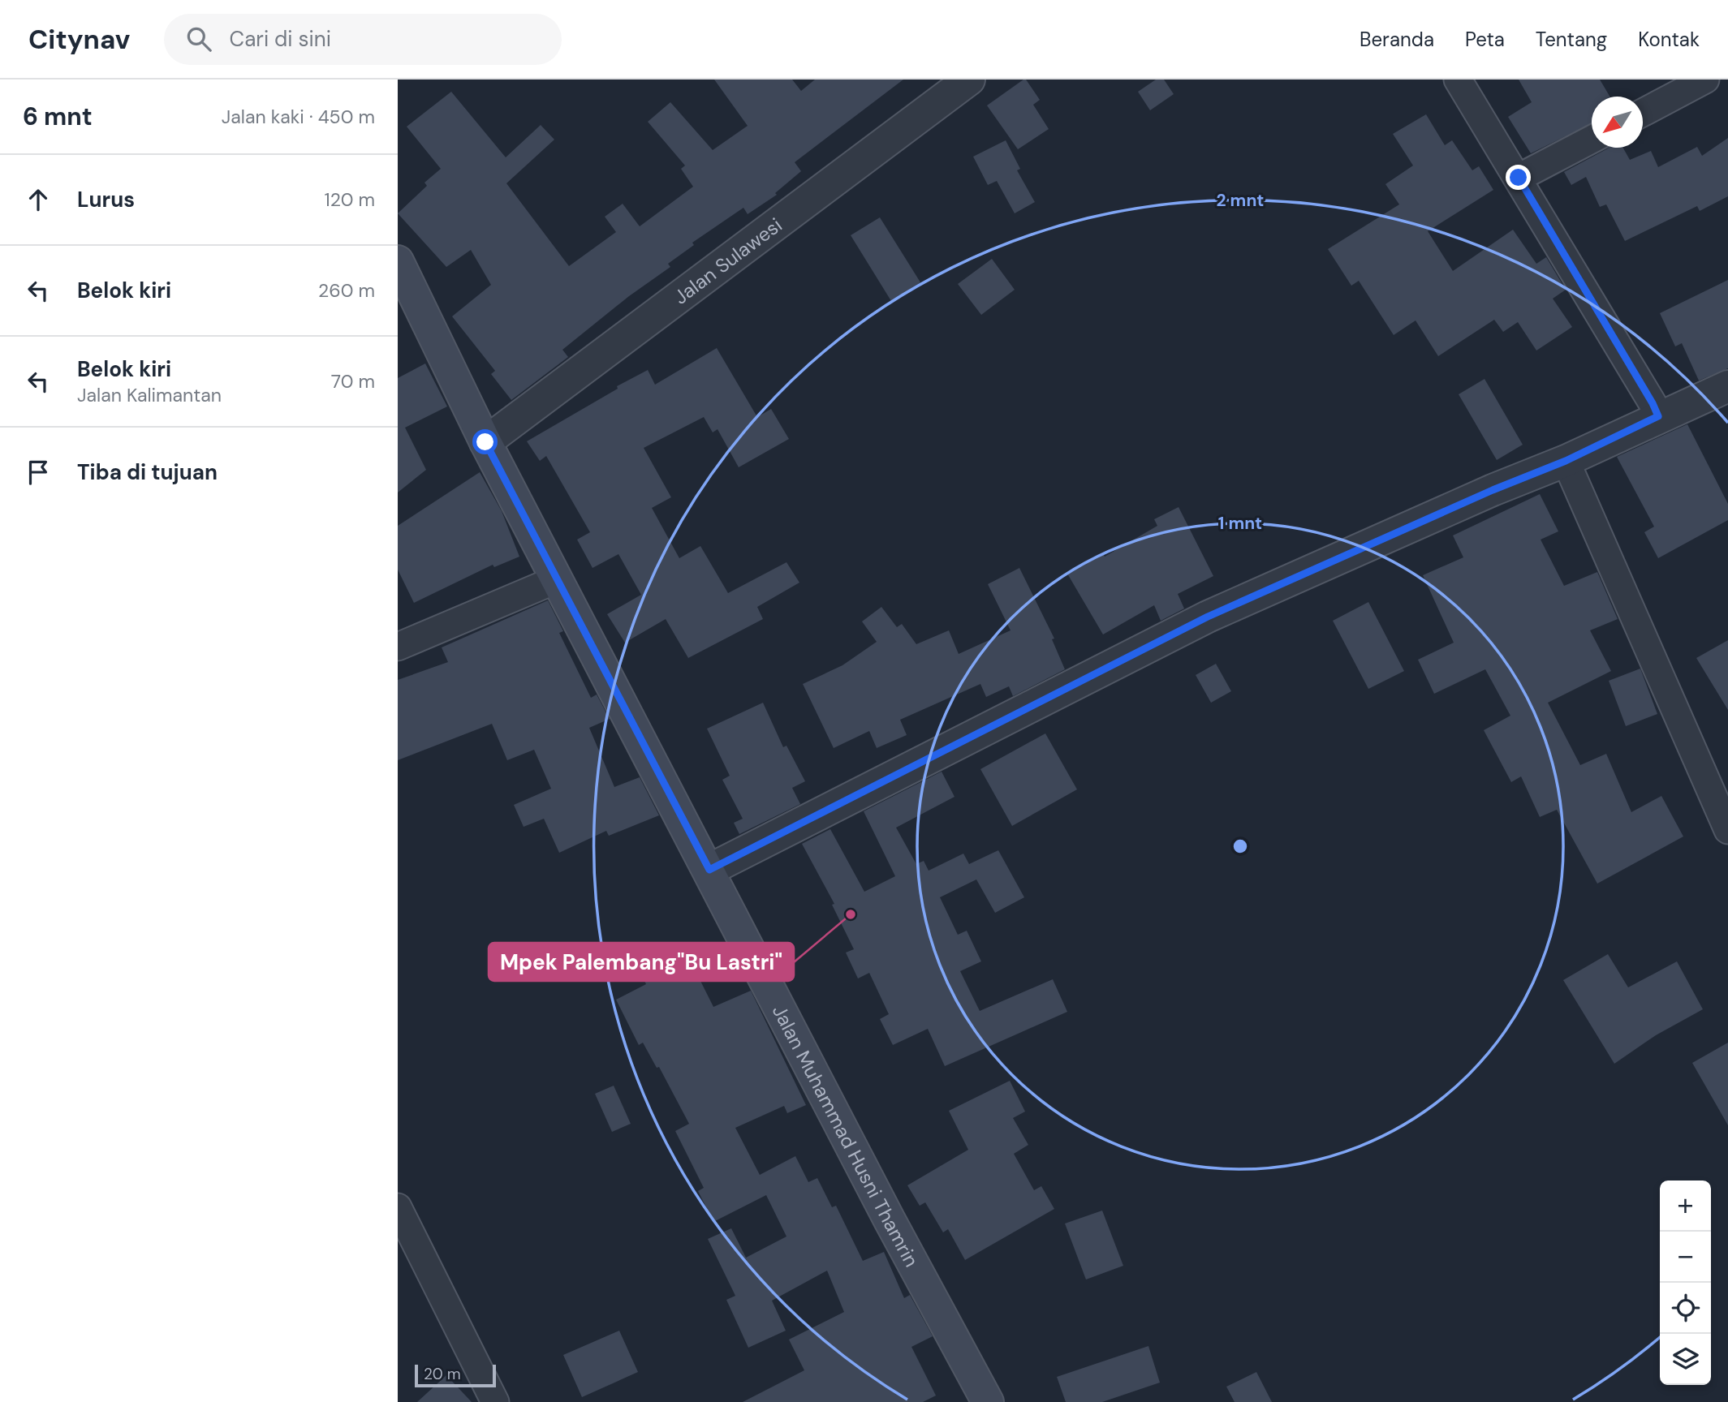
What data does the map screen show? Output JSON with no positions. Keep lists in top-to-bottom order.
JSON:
{
  "streets": {
    "main road": ["Jalan Muhammad Husni Thamrin"],
    "street": ["Jalan Sulawesi"]
  },
  "crossings": [
    ["Jalan Sulawesi", "Jalan Muhammad Husni Thamrin"]
  ],
  "places": ["Mpek Palembang\"Bu Lastri\""],
  "scale_bar": "20 m",
  "north": "bottom left",
  "page": {
    "header": "Citynav",
    "search": "Cari di sini",
    "nav": [
      "Beranda",
      "Peta",
      "Tentang",
      "Kontak"
    ],
    "heading": ["6 mnt", "Jalan kaki · 450 m"],
    "list": [
      ["Lurus", "120 m"],
      ["Belok kiri", "260 m"],
      ["Belok kiri", "Jalan Kalimantan", "70 m"],
      "Tiba di tujuan"
    ],
    "map_buttons": ["+", "−"],
    "scale": "20 m"
  },
  "rings": ["2 mnt", "1 mnt"]
}
